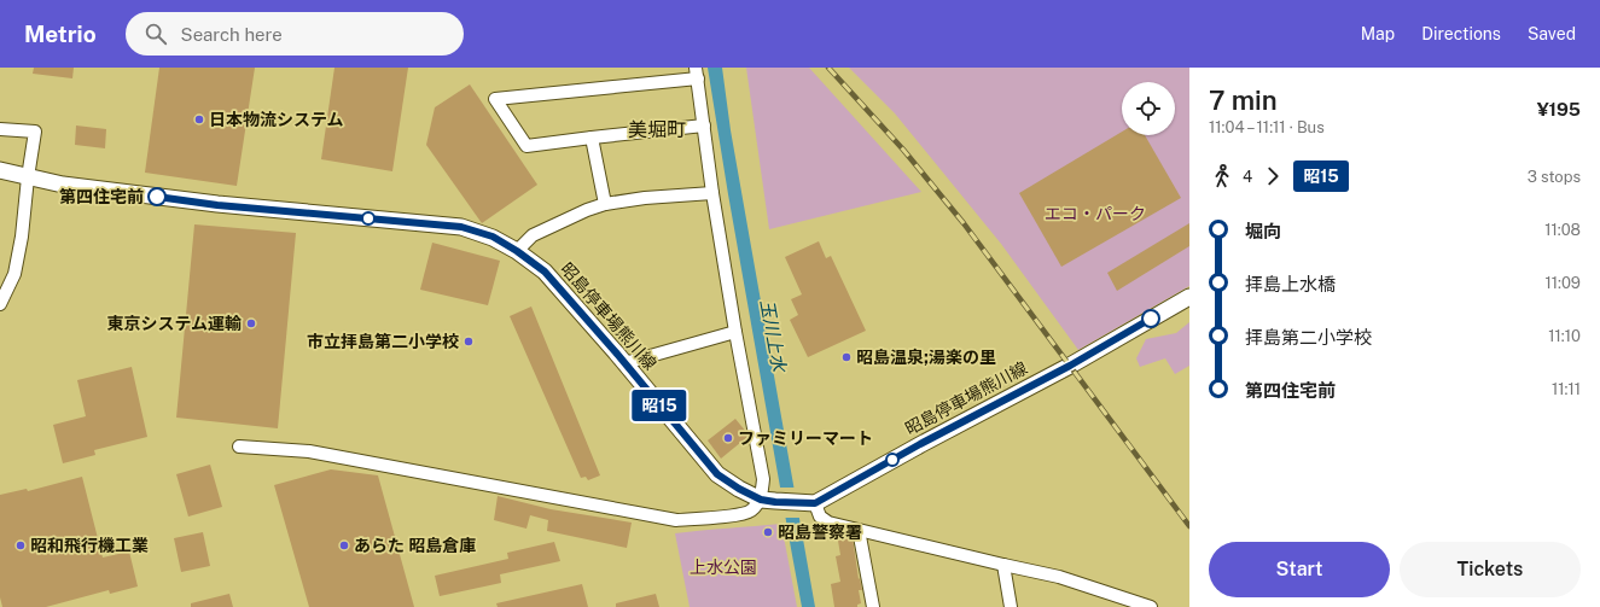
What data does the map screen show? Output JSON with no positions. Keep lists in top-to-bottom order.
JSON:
{
  "streets": {
    "main road": ["昭島停車場熊川線"]
  },
  "districts": ["美堀町"],
  "water": ["玉川上水"],
  "parks": ["エコ・パーク", "上水公園"],
  "places": [
    "日本物流システム",
    "第四住宅前",
    "東京システム運輸",
    "市立拝島第二小学校",
    "昭島温泉;湯楽の里",
    "ファミリーマート",
    "昭島警察署",
    "昭和飛行機工業",
    "あらた 昭島倉庫"
  ],
  "lines": ["bus line 昭15"],
  "page": {
    "header": "Metrio",
    "search": "Search here",
    "nav": ["Map", "Directions", "Saved"],
    "on_map": "昭15",
    "heading": ["7 min", "11:04 – 11:11 · Bus", "¥195"],
    "legs": ["4", "昭15", "3 stops"],
    "list": [
      {
        "name": "堀向",
        "value": "11:08"
      },
      {
        "name": "拝島上水橋",
        "value": "11:09"
      },
      {
        "name": "拝島第二小学校",
        "value": "11:10"
      },
      {
        "name": "第四住宅前",
        "value": "11:11"
      }
    ],
    "buttons": ["Start", "Tickets"]
  }
}
